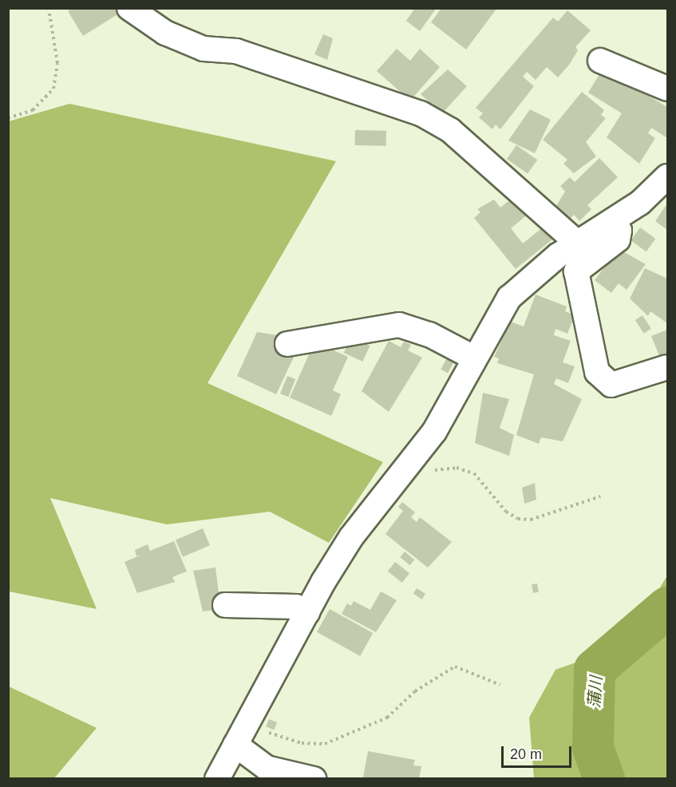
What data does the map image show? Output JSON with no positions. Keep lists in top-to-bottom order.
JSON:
{
  "water": ["蒲川"],
  "scale_bar": "20 m"
}
